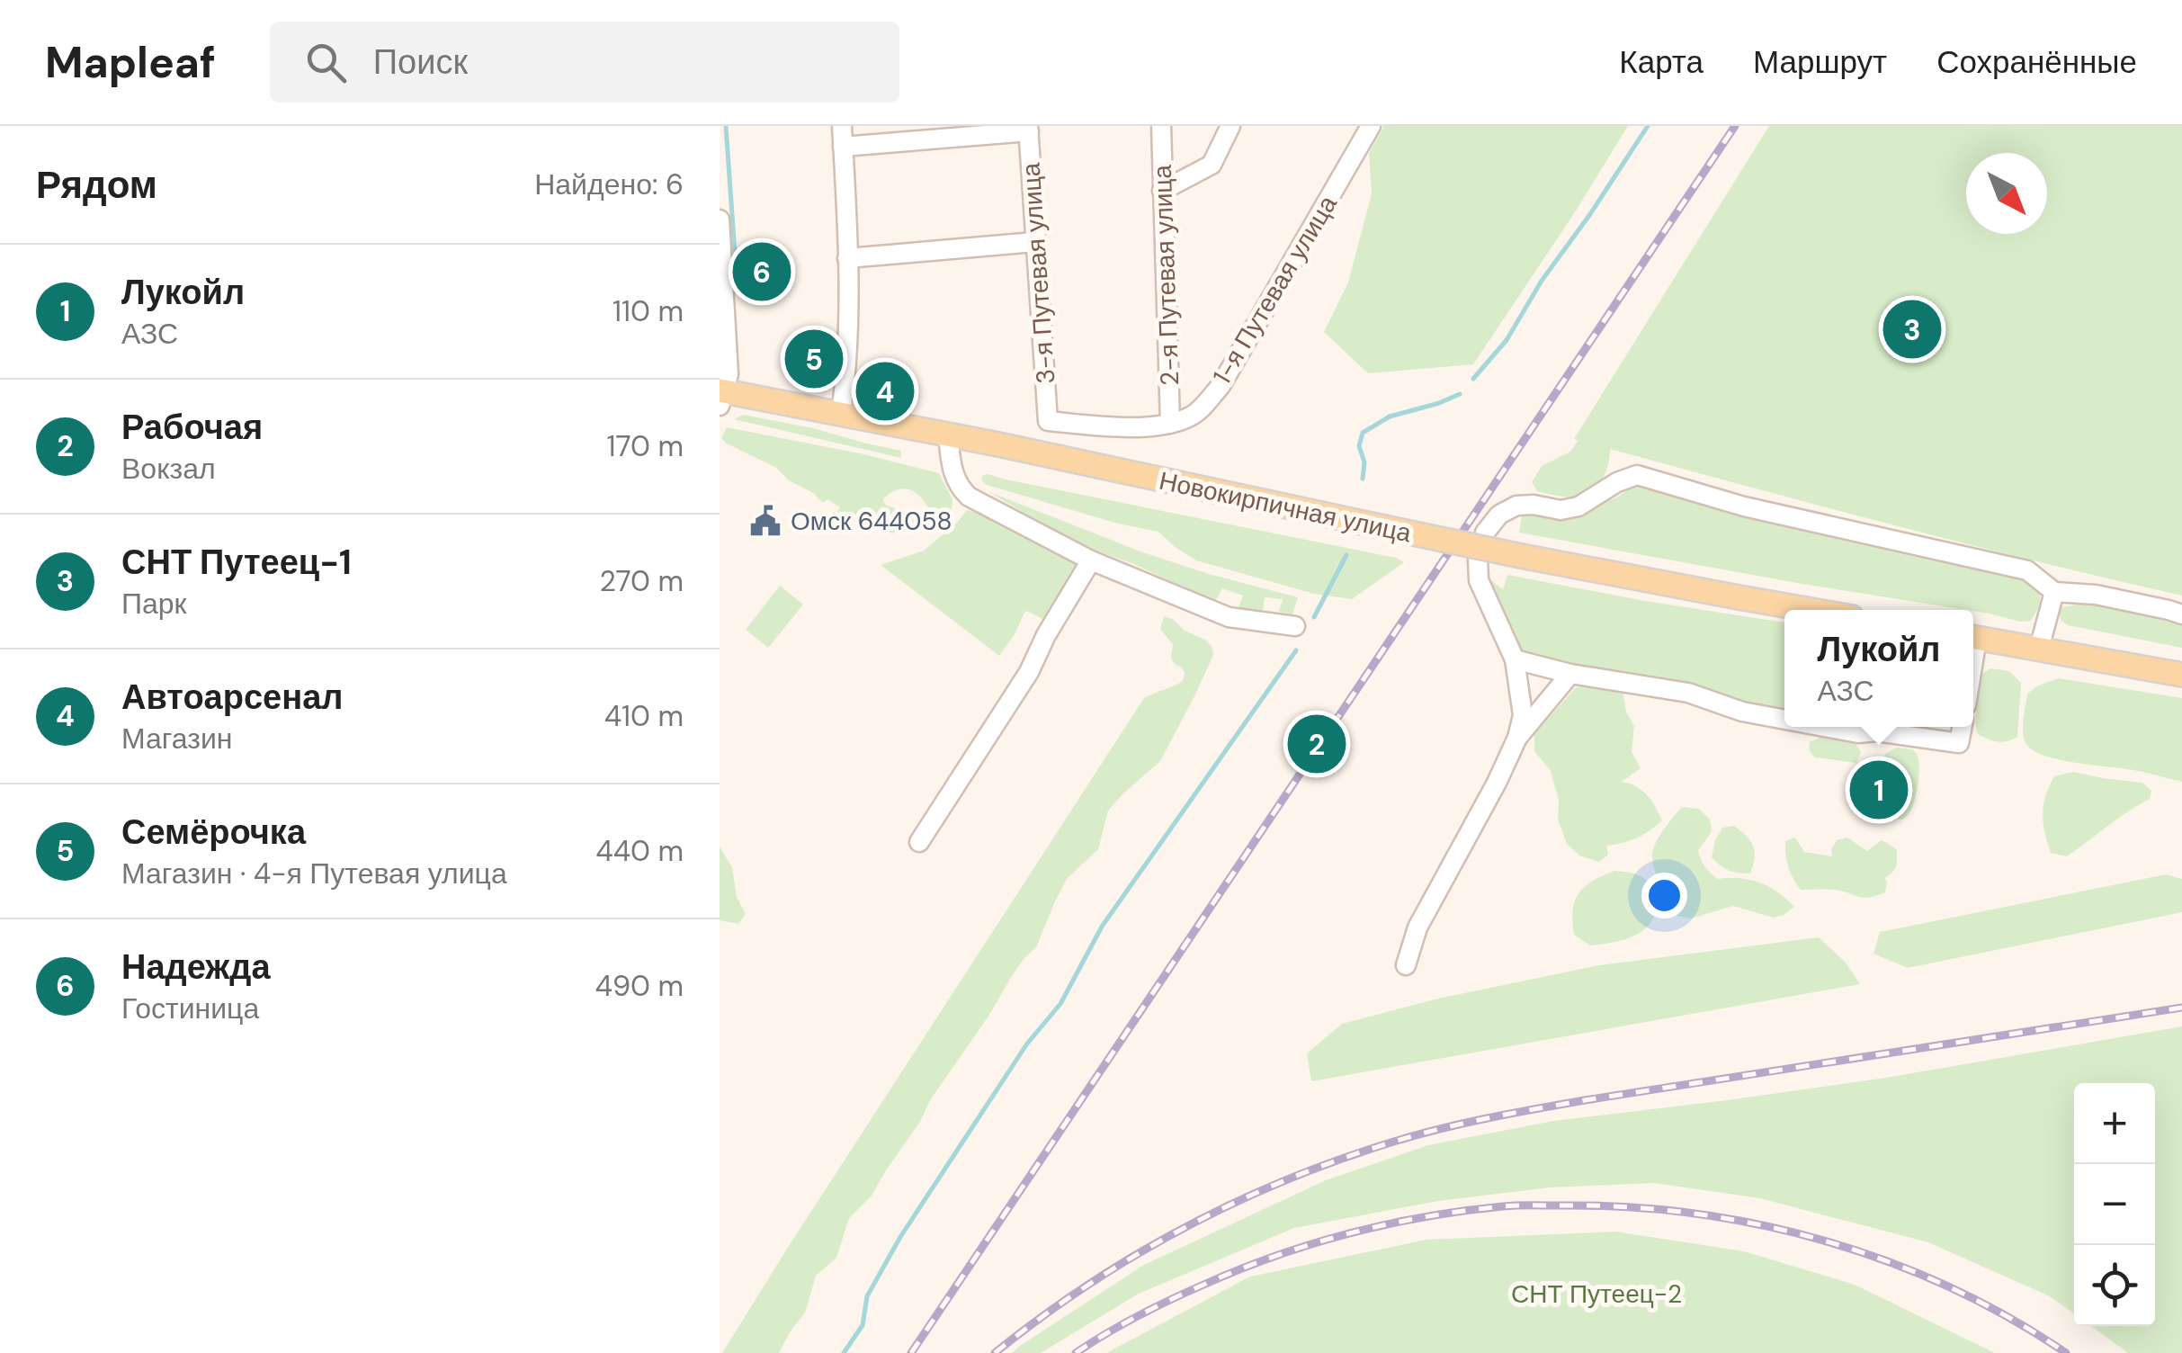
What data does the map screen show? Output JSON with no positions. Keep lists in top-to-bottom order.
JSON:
{
  "streets": {
    "main road": ["Новокирпичная улица"],
    "street": ["3-я Путевая улица", "2-я Путевая улица", "1-я Путевая улица"]
  },
  "crossings": [
    ["3-я Путевая улица", "1-я Путевая улица"],
    ["2-я Путевая улица", "1-я Путевая улица"]
  ],
  "parks": ["СНТ Путеец-2"],
  "places": {
    "public building": ["Омск 644058"]
  },
  "north": "bottom right",
  "page": {
    "header": "Mapleaf",
    "search": "Поиск",
    "nav": ["Карта", "Маршрут", "Сохранённые"],
    "heading": ["Рядом", "Найдено: 6"],
    "pins": [
      "6",
      "3",
      "5",
      "4",
      "2",
      "1"
    ],
    "list": [
      {
        "mark": "1",
        "name": "Лукойл",
        "note": "АЗС",
        "value": "110 m"
      },
      {
        "mark": "2",
        "name": "Рабочая",
        "note": "Вокзал",
        "value": "170 m"
      },
      {
        "mark": "3",
        "name": "СНТ Путеец-1",
        "note": "Парк",
        "value": "270 m"
      },
      {
        "mark": "4",
        "name": "Автоарсенал",
        "note": "Магазин",
        "value": "410 m"
      },
      {
        "mark": "5",
        "name": "Семёрочка",
        "note": "Магазин · 4-я Путевая улица",
        "value": "440 m"
      },
      {
        "mark": "6",
        "name": "Надежда",
        "note": "Гостиница",
        "value": "490 m"
      }
    ],
    "popup": ["Лукойл", "АЗС"],
    "map_buttons": ["+", "−"]
  }
}
